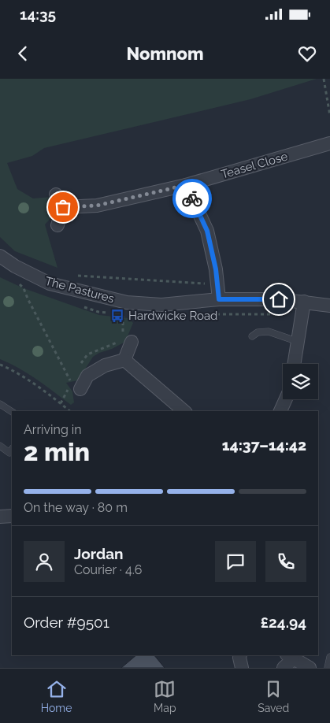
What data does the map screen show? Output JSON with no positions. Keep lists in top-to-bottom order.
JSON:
{
  "streets": {
    "street": ["Teasel Close", "The Pastures"]
  },
  "places": {
    "bus stop": ["Hardwicke Road"]
  },
  "page": {
    "status": "14:35",
    "header": "Nomnom",
    "heading": ["2 min", "Arriving in", "14:37–14:42"],
    "panel": [
      "Jordan",
      "Courier · 4.6",
      "Order #9501",
      "£24.94"
    ],
    "bar": "On the way · 80 m",
    "tabs": ["Home", "Map", "Saved"]
  }
}
